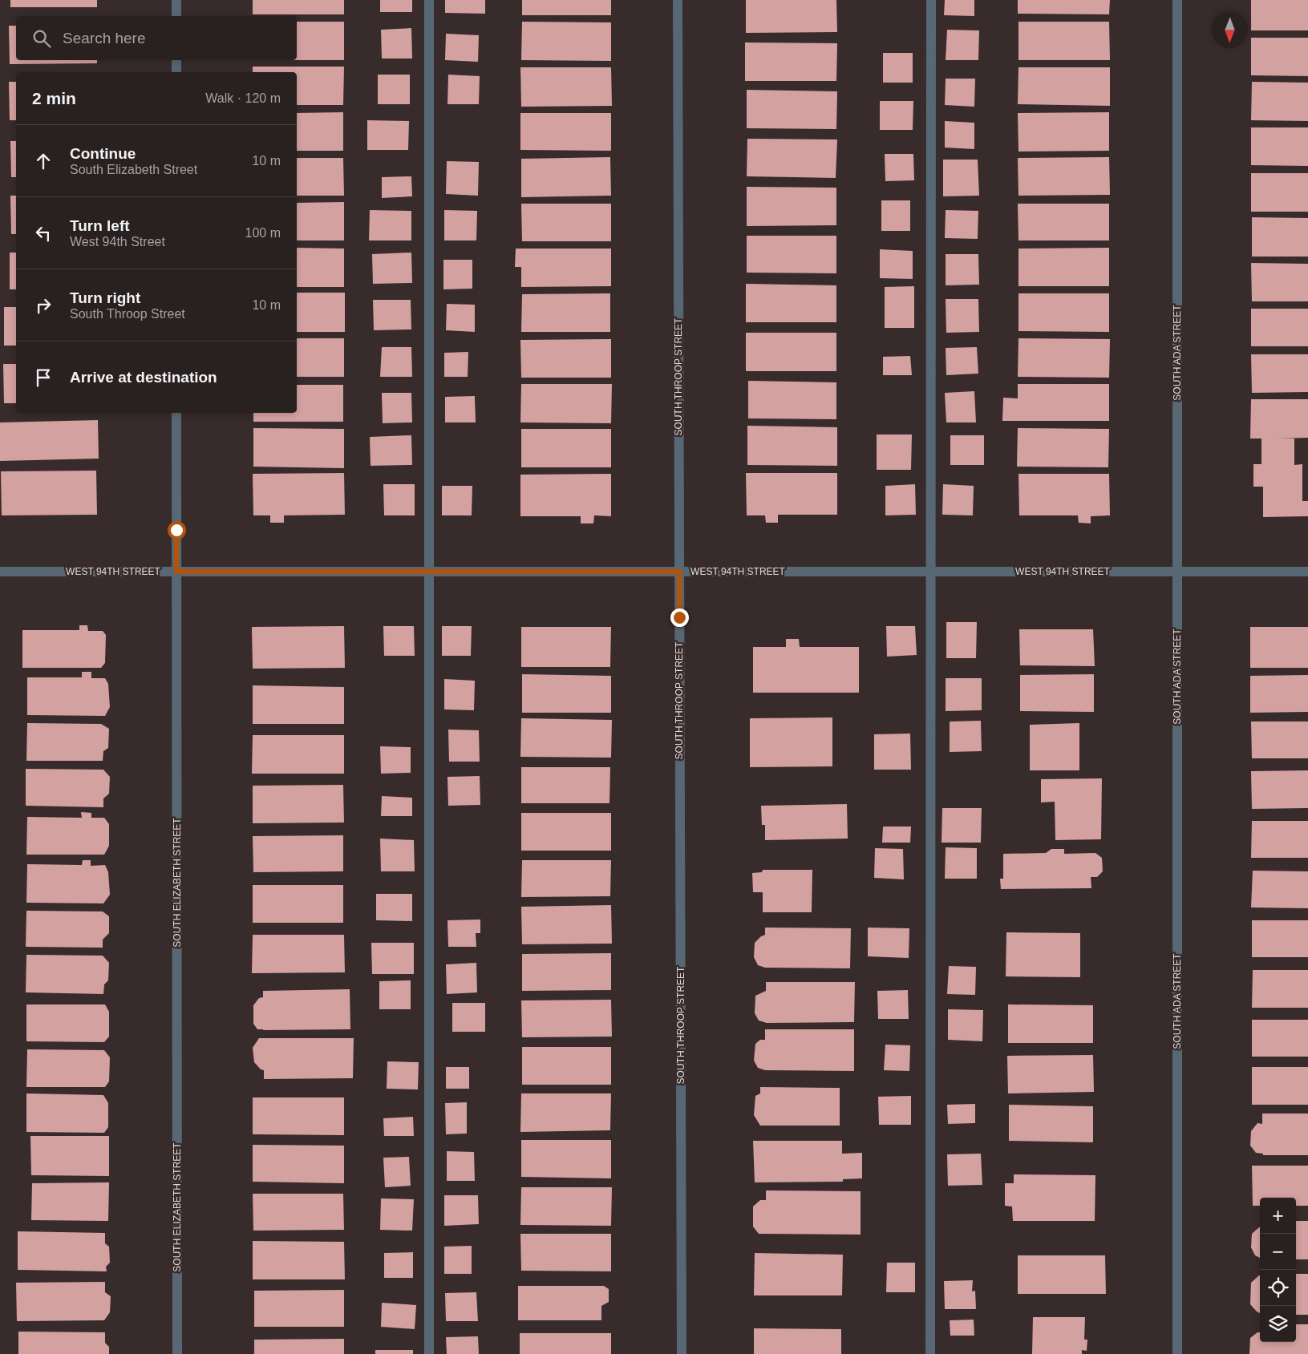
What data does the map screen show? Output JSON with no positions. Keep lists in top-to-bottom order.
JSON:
{
  "streets": {
    "street": [
      "SOUTH ADA STREET",
      "SOUTH THROOP STREET",
      "WEST 94TH STREET",
      "SOUTH ELIZABETH STREET"
    ]
  },
  "crossings": [
    ["SOUTH ADA STREET", "WEST 94TH STREET"],
    ["SOUTH THROOP STREET", "WEST 94TH STREET"],
    ["WEST 94TH STREET", "SOUTH ELIZABETH STREET"]
  ],
  "north": "bottom",
  "page": {
    "search": "Search here",
    "heading": ["2 min", "Walk · 120 m"],
    "list": [
      ["Continue", "South Elizabeth Street", "10 m"],
      ["Turn left", "West 94th Street", "100 m"],
      ["Turn right", "South Throop Street", "10 m"],
      "Arrive at destination"
    ],
    "map_buttons": ["+", "−"]
  }
}
